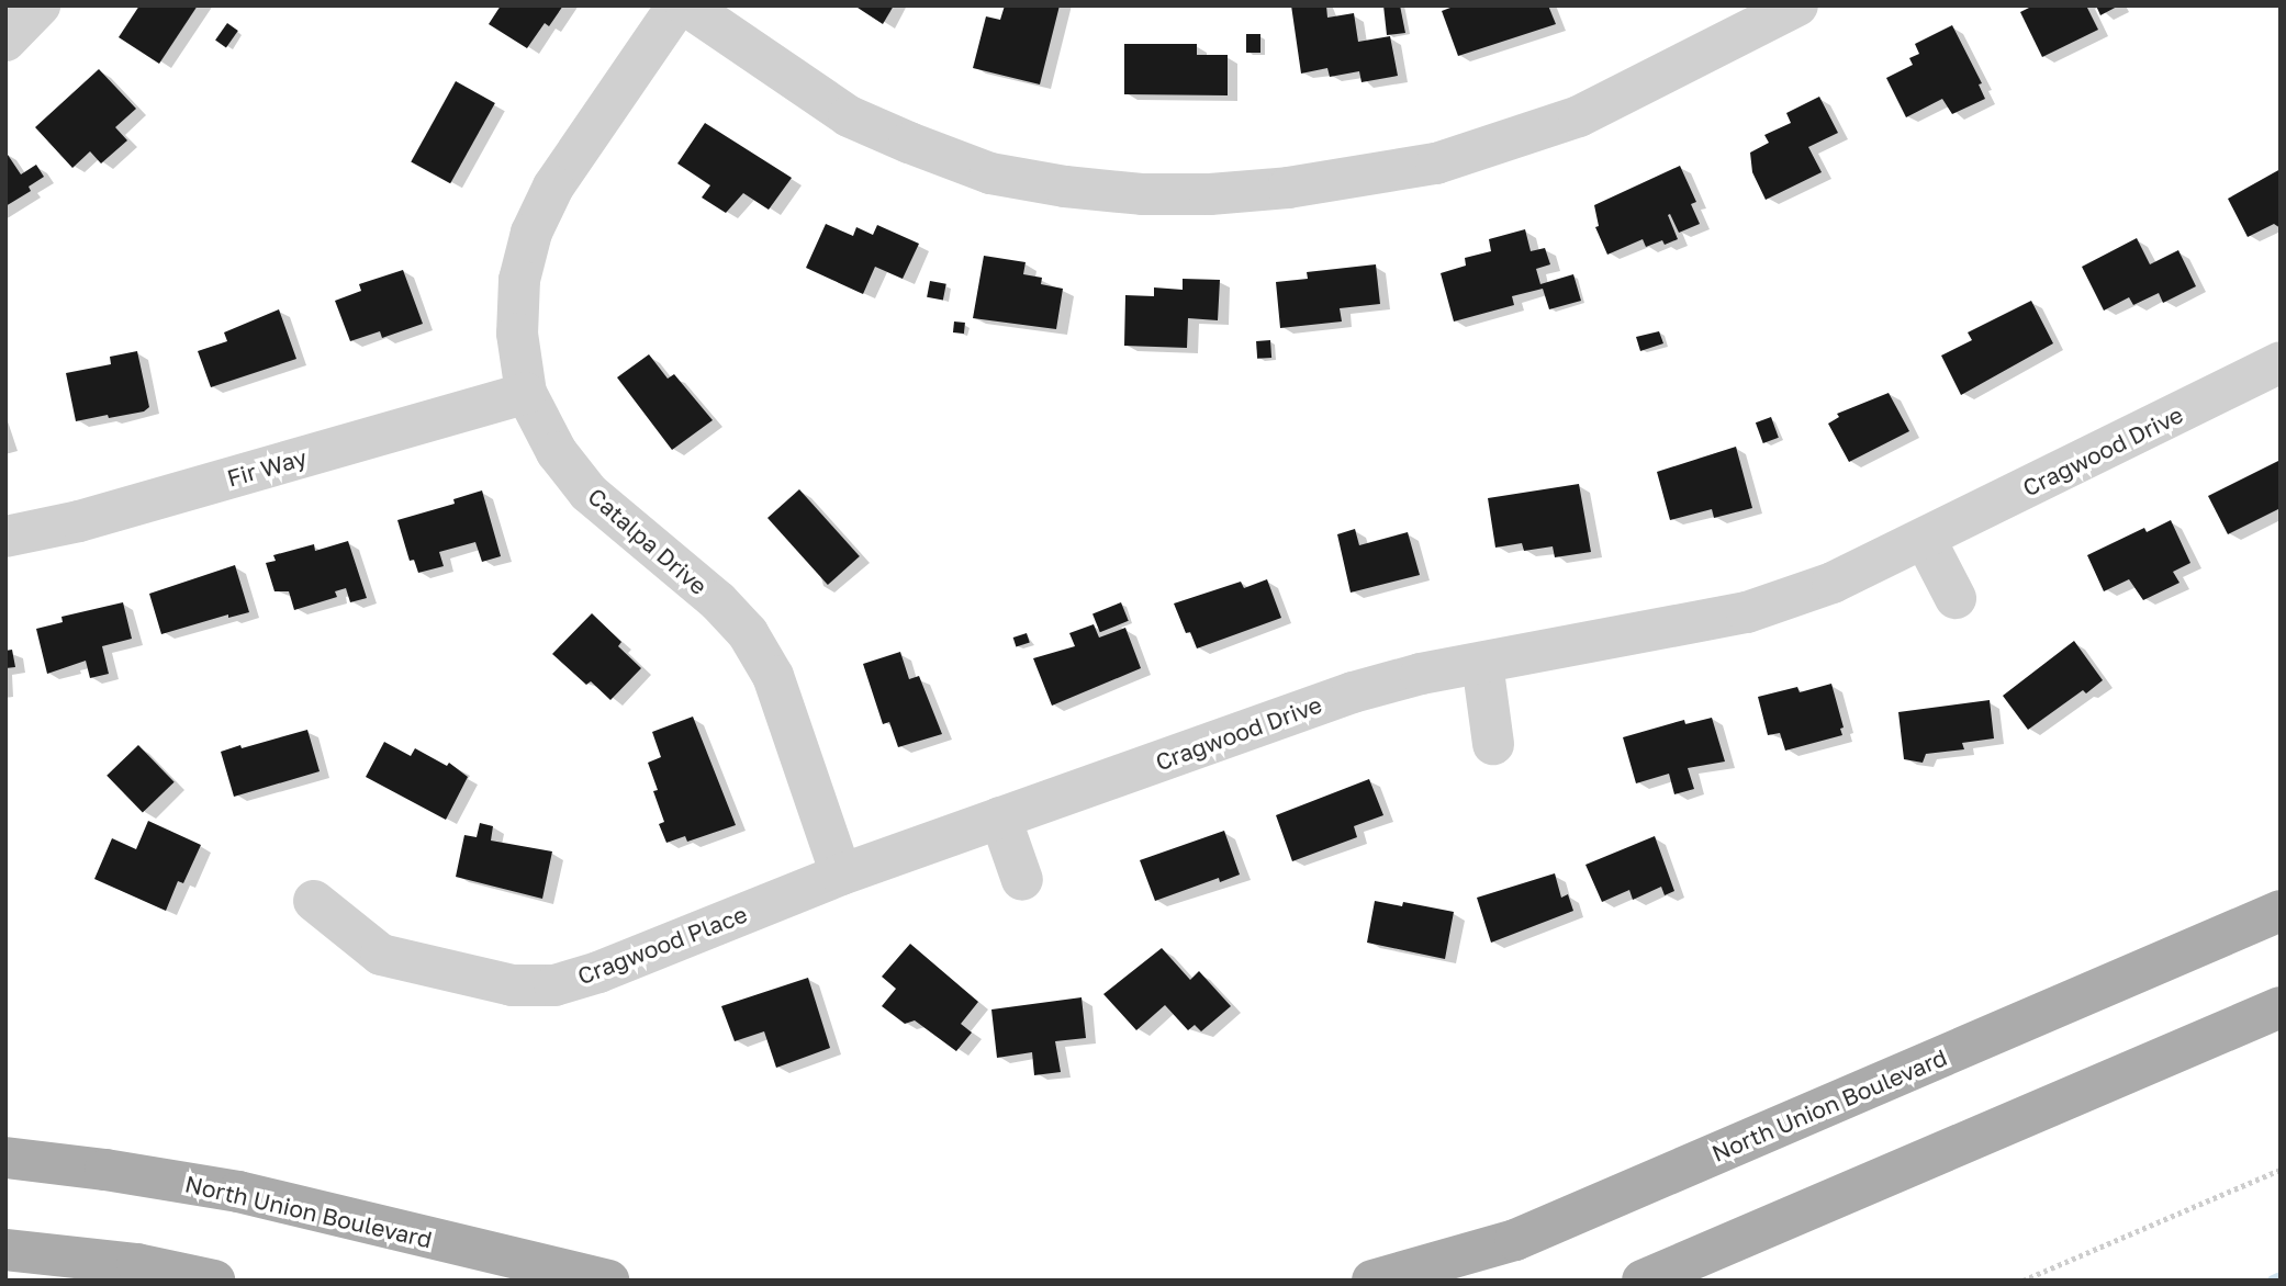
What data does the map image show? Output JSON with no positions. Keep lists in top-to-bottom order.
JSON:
{
  "streets": {
    "main road": ["North Union Boulevard"],
    "street": [
      "Cragwood Drive",
      "Fir Way",
      "Catalpa Drive",
      "Cragwood Place"
    ]
  },
  "crossings": [
    ["Cragwood Drive", "Catalpa Drive"],
    ["Cragwood Drive", "Cragwood Place"],
    ["Fir Way", "Catalpa Drive"],
    ["Catalpa Drive", "Cragwood Place"]
  ]
}
